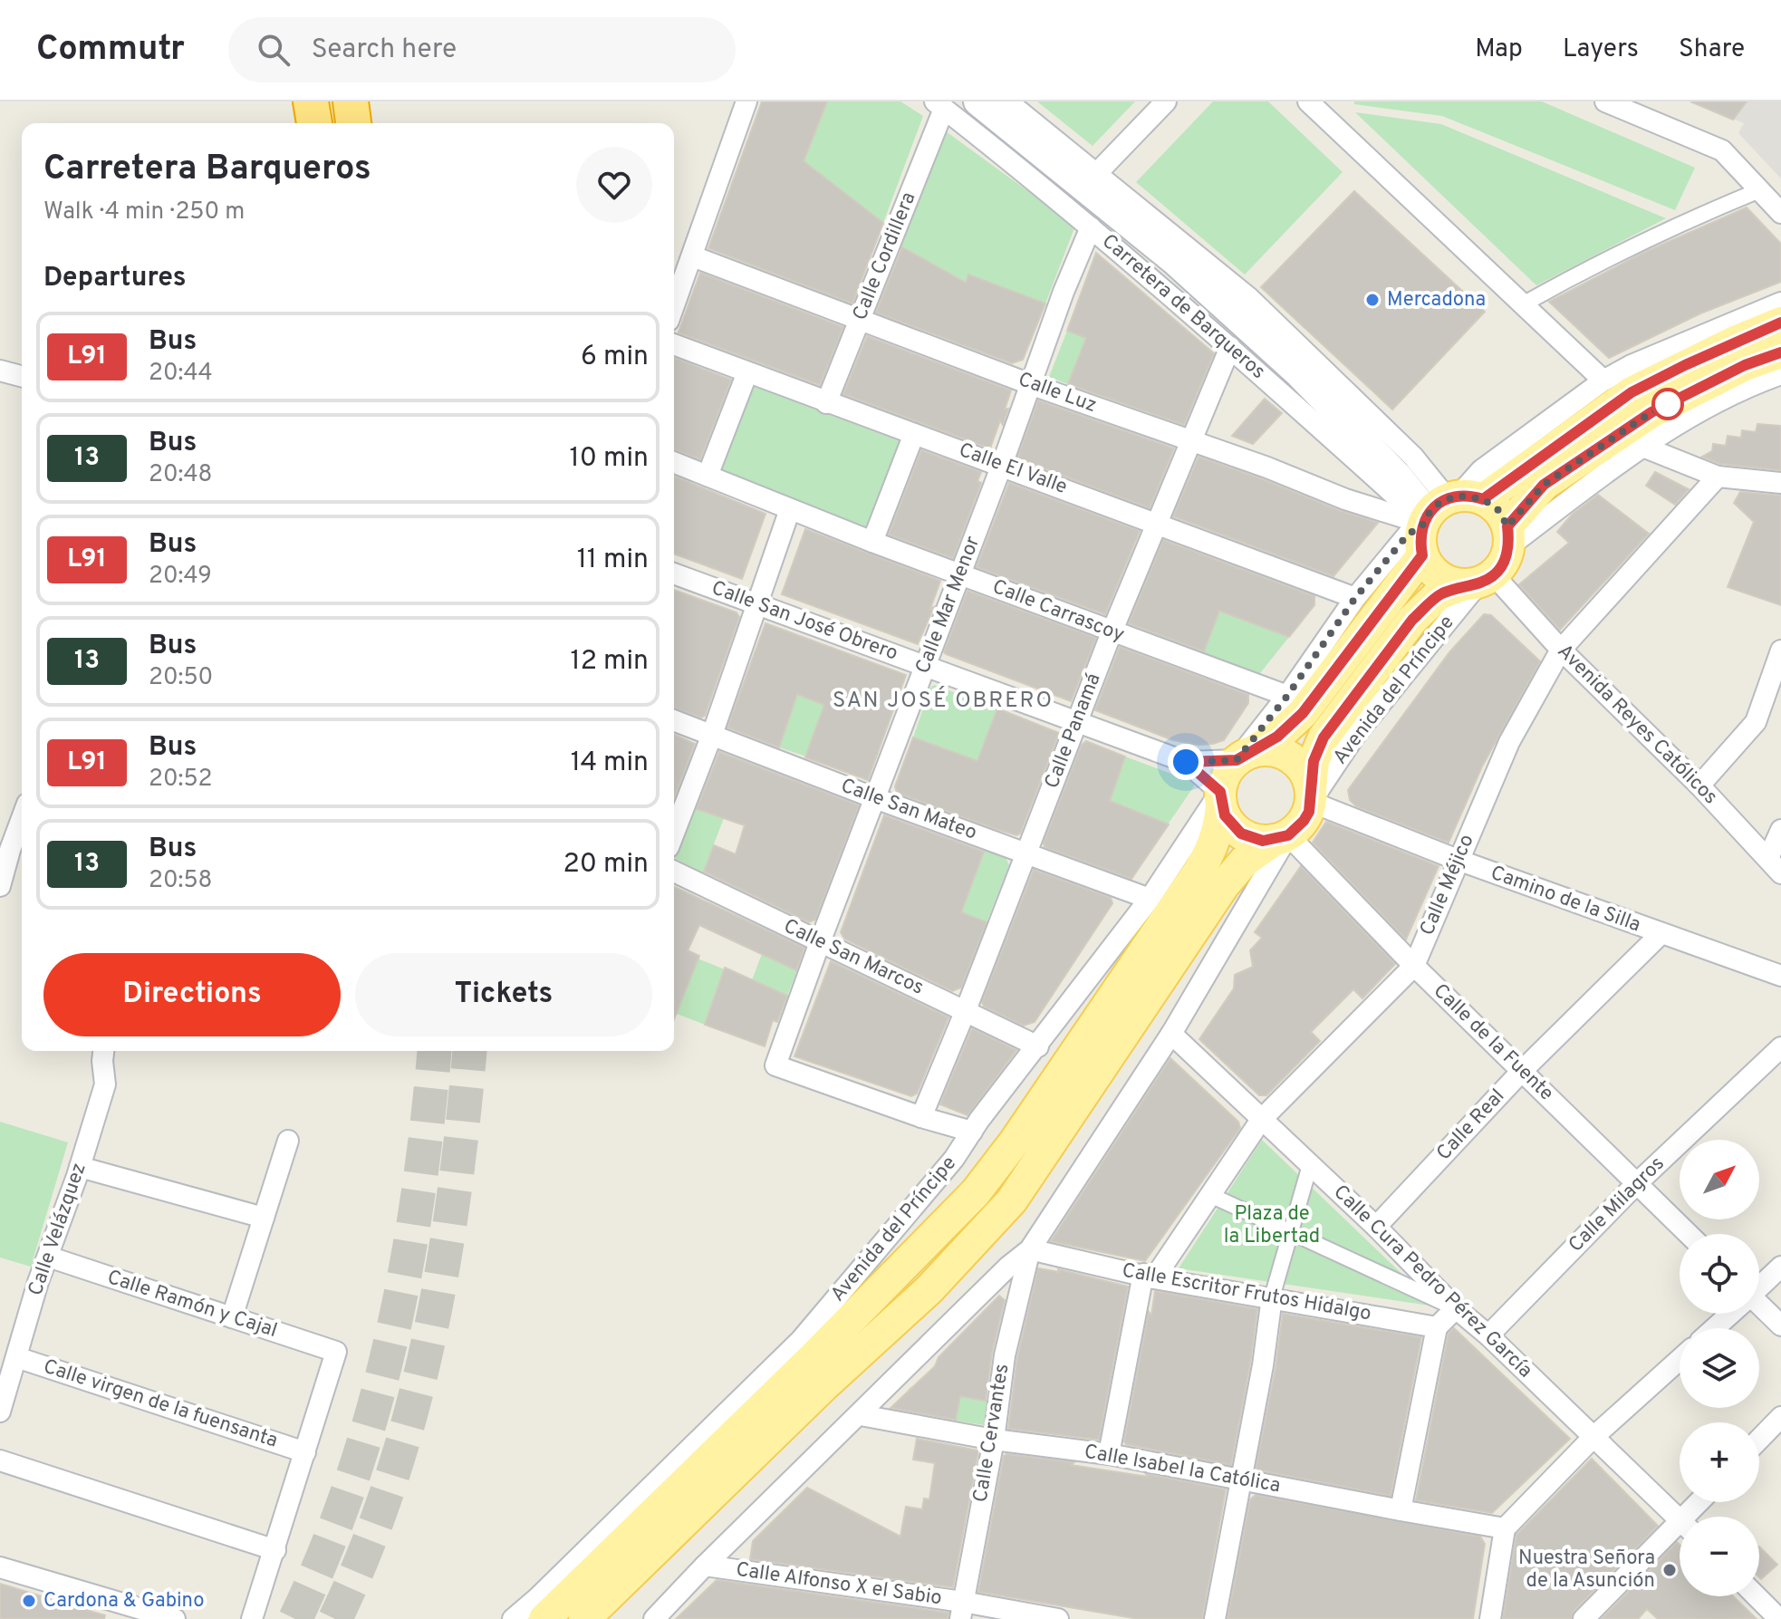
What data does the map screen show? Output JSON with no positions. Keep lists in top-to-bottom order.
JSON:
{
  "streets": {
    "main road": ["Carretera de Barqueros", "Avenida del Príncipe"],
    "street": [
      "Calle Cordillera",
      "Calle Luz",
      "Calle El Valle",
      "Calle Mar Menor",
      "Calle Carrascoy",
      "Calle San José Obrero",
      "Avenida Reyes Católicos",
      "Calle Panamá",
      "Calle San Mateo",
      "Calle Méjico",
      "Camino de la Silla",
      "Calle San Marcos",
      "Calle de la Fuente",
      "Calle Real",
      "Calle Milagros",
      "Calle Velázquez",
      "Calle Cura Pedro Pérez García",
      "Calle Escritor Frutos Hidalgo",
      "Calle Ramón y Cajal",
      "Calle virgen de la fuensanta",
      "Calle Cervantes",
      "Calle Isabel la Católica",
      "Calle Alfonso X el Sabio"
    ]
  },
  "crossings": [
    ["Calle Cordillera", "Carretera de Barqueros"],
    ["Calle Cordillera", "Calle Luz"],
    ["Calle Cordillera", "Calle El Valle"],
    ["Carretera de Barqueros", "Calle Luz"],
    ["Carretera de Barqueros", "Calle Mar Menor"],
    ["Carretera de Barqueros", "Avenida del Príncipe"],
    ["Carretera de Barqueros", "Avenida Reyes Católicos"],
    ["Carretera de Barqueros", "Calle Panamá"],
    ["Calle Luz", "Calle Mar Menor"],
    ["Calle Luz", "Avenida del Príncipe"],
    ["Calle Luz", "Avenida Reyes Católicos"],
    ["Calle Luz", "Calle Panamá"],
    ["Calle El Valle", "Calle Mar Menor"],
    ["Calle El Valle", "Calle Panamá"],
    ["Calle Mar Menor", "Calle Carrascoy"],
    ["Calle Mar Menor", "Calle San José Obrero"],
    ["Calle Mar Menor", "Calle Panamá"],
    ["Calle Mar Menor", "Calle San Mateo"],
    ["Calle Mar Menor", "Calle San Marcos"],
    ["Calle Carrascoy", "Calle Panamá"],
    ["Calle San José Obrero", "Avenida del Príncipe"],
    ["Calle San José Obrero", "Calle Panamá"],
    ["Calle San José Obrero", "Camino de la Silla"],
    ["Calle San José Obrero", "Calle de la Fuente"],
    ["Avenida del Príncipe", "Avenida Reyes Católicos"],
    ["Avenida del Príncipe", "Calle San Mateo"],
    ["Avenida del Príncipe", "Camino de la Silla"],
    ["Avenida del Príncipe", "Calle San Marcos"],
    ["Avenida del Príncipe", "Calle de la Fuente"],
    ["Avenida Reyes Católicos", "Calle Méjico"],
    ["Calle Panamá", "Calle San Mateo"],
    ["Calle Panamá", "Calle San Marcos"],
    ["Calle Méjico", "Camino de la Silla"],
    ["Calle Méjico", "Calle de la Fuente"],
    ["Calle Méjico", "Calle Cura Pedro Pérez García"],
    ["Calle Méjico", "Calle Escritor Frutos Hidalgo"],
    ["Camino de la Silla", "Calle de la Fuente"],
    ["Camino de la Silla", "Calle Real"],
    ["Calle de la Fuente", "Calle Real"],
    ["Calle de la Fuente", "Calle Milagros"],
    ["Calle Real", "Calle Cura Pedro Pérez García"],
    ["Calle Milagros", "Calle Cura Pedro Pérez García"],
    ["Calle Velázquez", "Calle Ramón y Cajal"],
    ["Calle Velázquez", "Calle virgen de la fuensanta"],
    ["Calle Escritor Frutos Hidalgo", "Calle Cervantes"],
    ["Calle Ramón y Cajal", "Calle virgen de la fuensanta"],
    ["Calle Cervantes", "Calle Isabel la Católica"],
    ["Calle Cervantes", "Calle Alfonso X el Sabio"]
  ],
  "districts": ["SAN JOSÉ OBRERO"],
  "parks": ["Plaza de la Libertad"],
  "places": ["Mercadona", "Nuestra Señora de la Asunción", "Cardona & Gabino"],
  "lines": ["bus line L91"],
  "north": "top right",
  "page": {
    "header": "Commutr",
    "search": "Search here",
    "nav": ["Map", "Layers", "Share"],
    "heading": [
      ["Carretera Barqueros", "Walk · 4 min · 250 m"],
      "Departures"
    ],
    "list": [
      {
        "mark": "L91",
        "name": "Bus",
        "note": "20:44",
        "value": "6 min"
      },
      {
        "mark": "13",
        "name": "Bus",
        "note": "20:48",
        "value": "10 min"
      },
      {
        "mark": "L91",
        "name": "Bus",
        "note": "20:49",
        "value": "11 min"
      },
      {
        "mark": "13",
        "name": "Bus",
        "note": "20:50",
        "value": "12 min"
      },
      {
        "mark": "L91",
        "name": "Bus",
        "note": "20:52",
        "value": "14 min"
      },
      {
        "mark": "13",
        "name": "Bus",
        "note": "20:58",
        "value": "20 min"
      }
    ],
    "buttons": ["Directions", "Tickets"],
    "map_buttons": ["+", "−"]
  }
}
